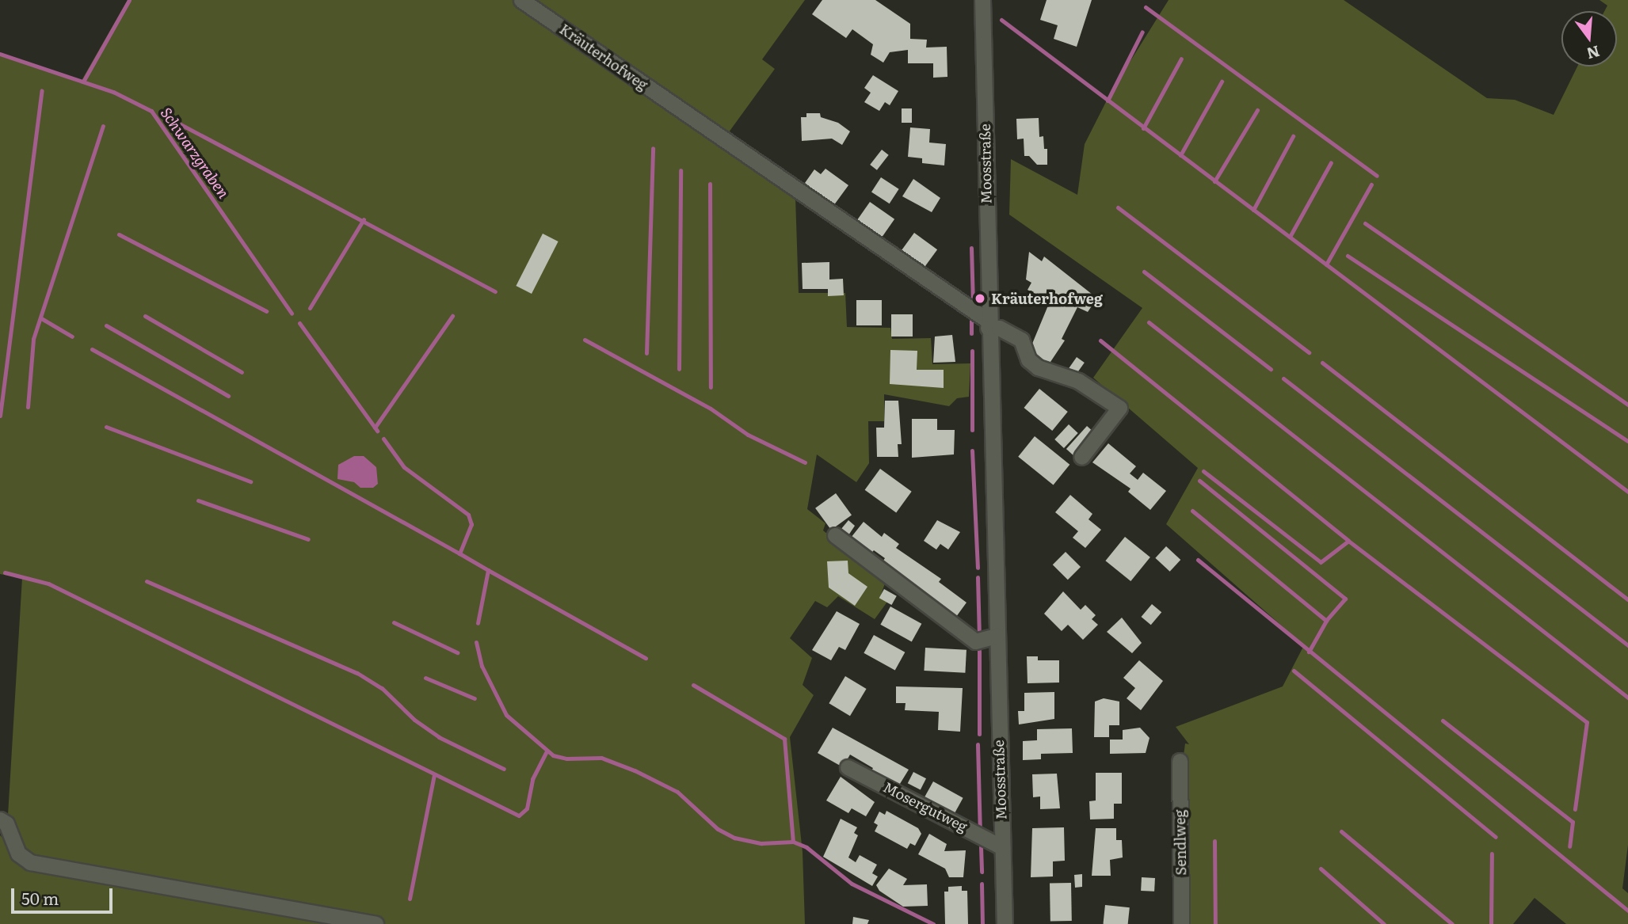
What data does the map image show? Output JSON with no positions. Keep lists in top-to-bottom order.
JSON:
{
  "streets": {
    "street": [
      "Kräuterhofweg",
      "Moosstraße",
      "Mosergutweg",
      "Sendlweg"
    ]
  },
  "crossings": [
    ["Kräuterhofweg", "Moosstraße"],
    ["Moosstraße", "Mosergutweg"]
  ],
  "water": ["Schwarzgraben"],
  "places": ["Kräuterhofweg"],
  "scale_bar": "50 m",
  "north": "bottom"
}
